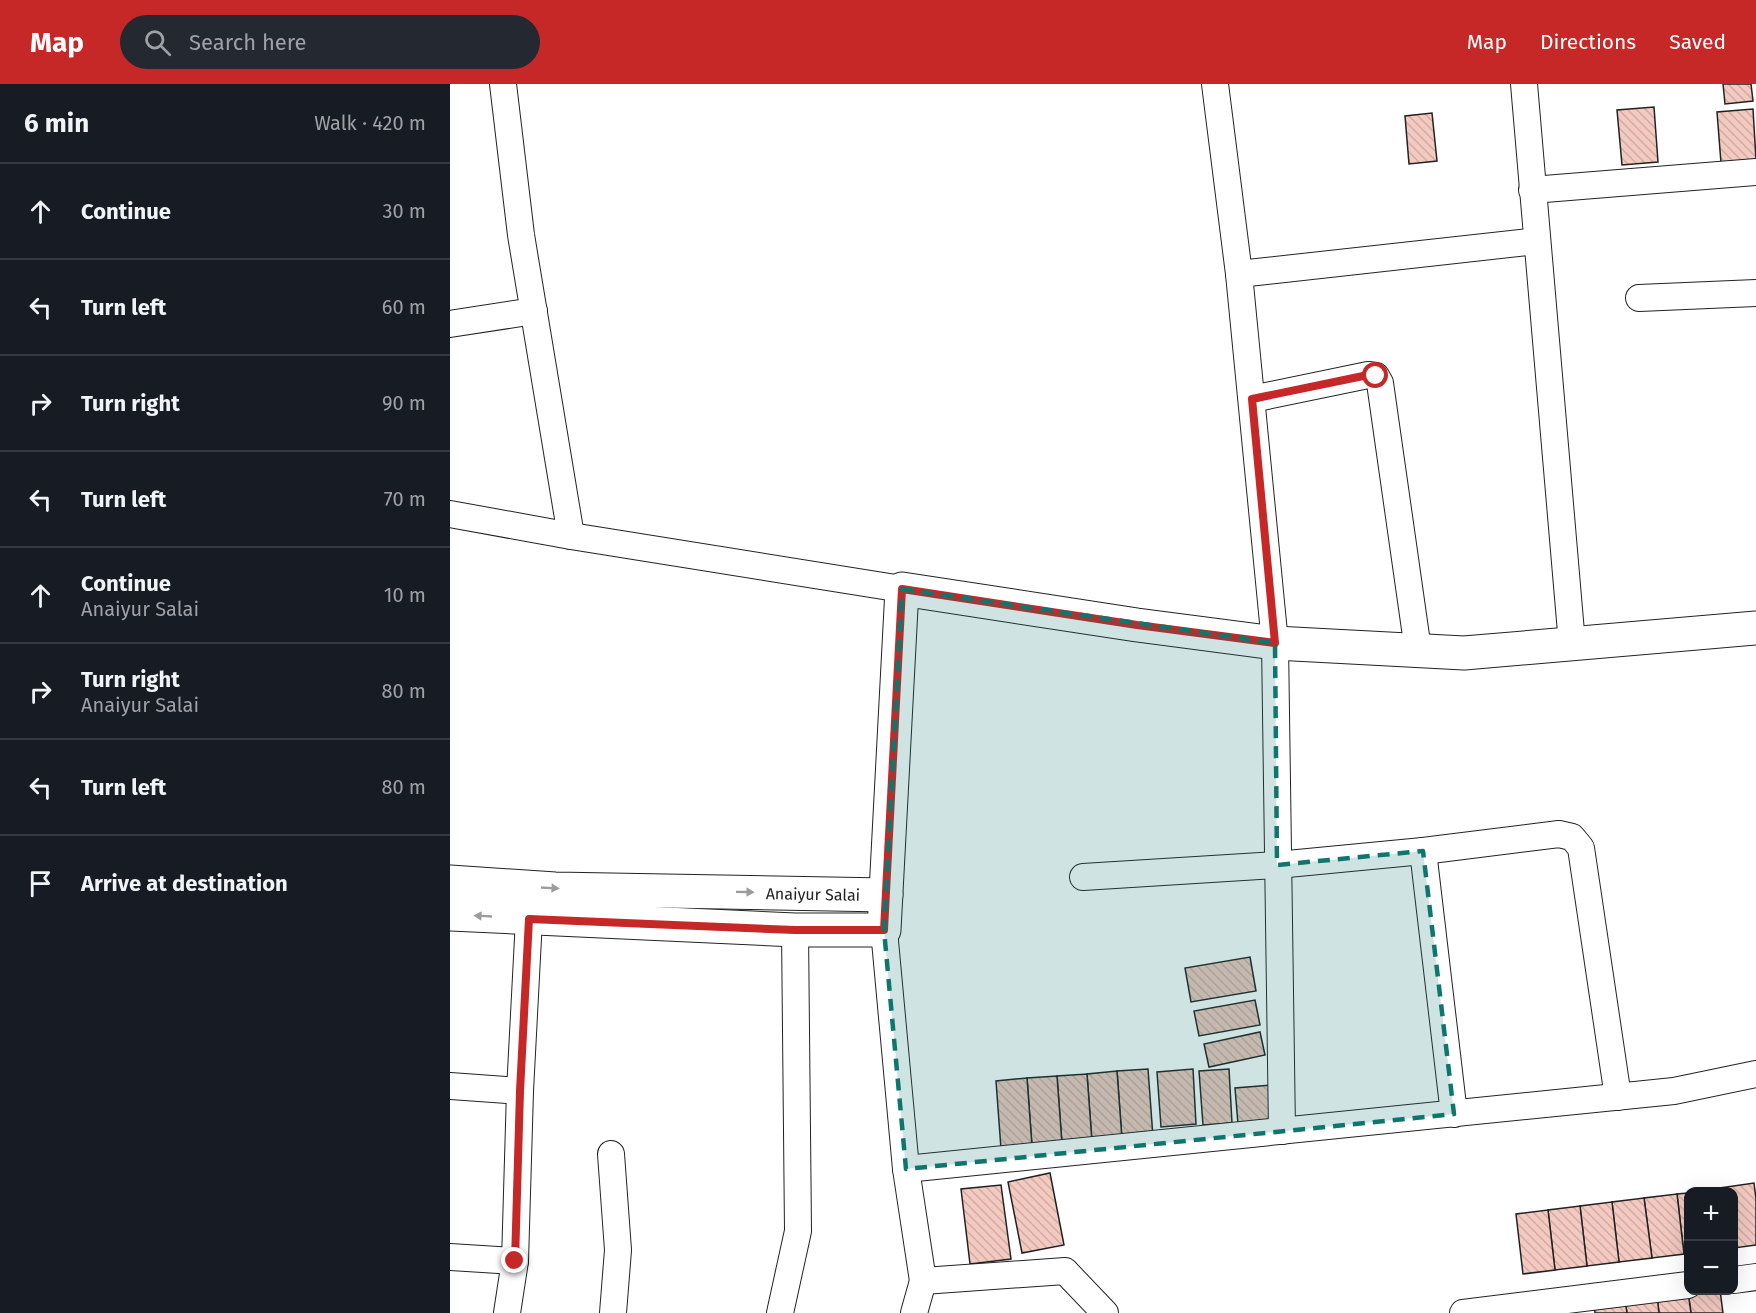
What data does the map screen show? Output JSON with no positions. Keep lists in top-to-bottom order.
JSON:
{
  "streets": {
    "main road": ["Anaiyur Salai"]
  },
  "page": {
    "header": "Map",
    "search": "Search here",
    "nav": ["Map", "Directions", "Saved"],
    "heading": ["6 min", "Walk · 420 m"],
    "list": [
      ["Continue", "30 m"],
      ["Turn left", "60 m"],
      ["Turn right", "90 m"],
      ["Turn left", "70 m"],
      ["Continue", "Anaiyur Salai", "10 m"],
      ["Turn right", "Anaiyur Salai", "80 m"],
      ["Turn left", "80 m"],
      "Arrive at destination"
    ],
    "map_buttons": ["+", "−"]
  }
}
